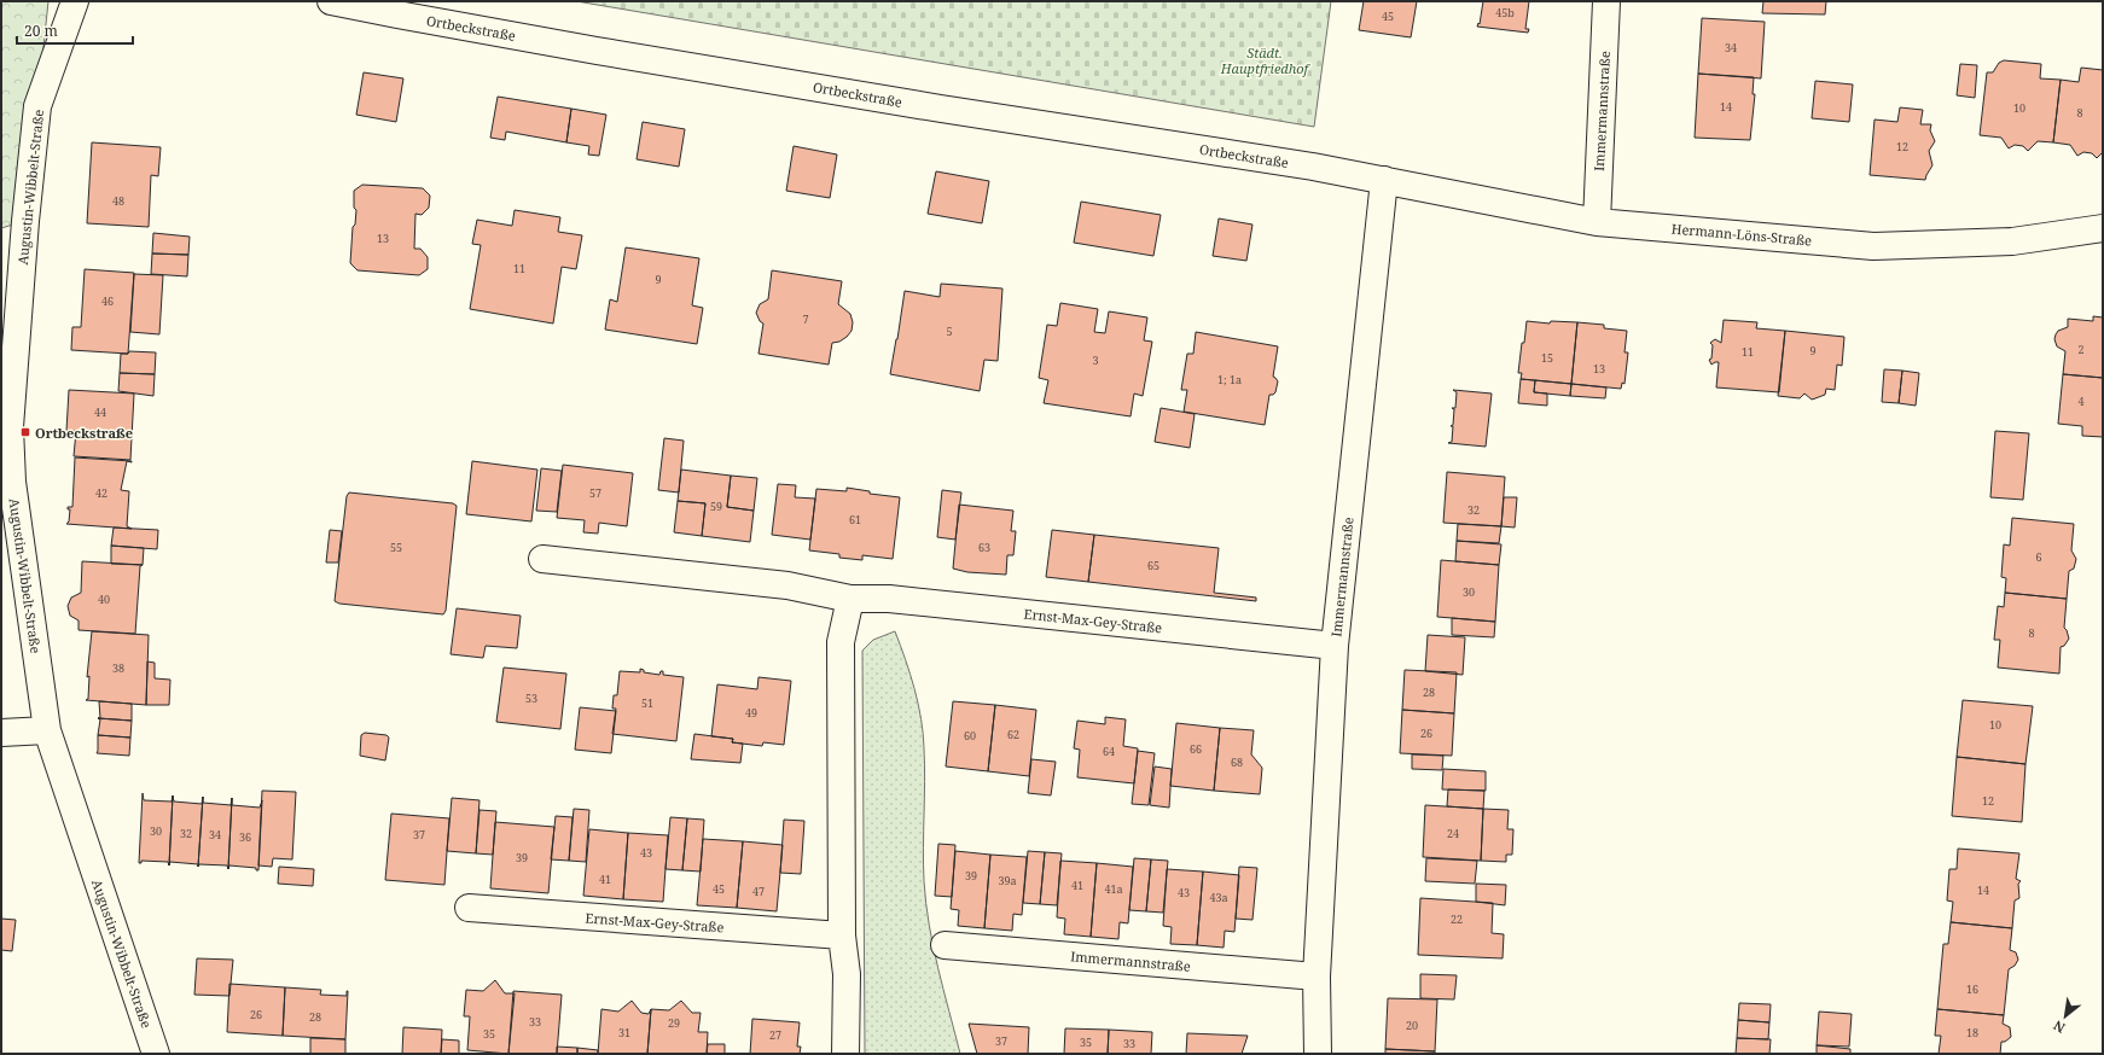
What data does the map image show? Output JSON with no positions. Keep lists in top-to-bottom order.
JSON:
{
  "streets": {
    "street": [
      "Ortbeckstraße",
      "Immermannstraße",
      "Augustin-Wibbelt-Straße",
      "Hermann-Löns-Straße",
      "Ernst-Max-Gey-Straße"
    ]
  },
  "crossings": [
    ["Ortbeckstraße", "Immermannstraße"],
    ["Ortbeckstraße", "Hermann-Löns-Straße"],
    ["Immermannstraße", "Hermann-Löns-Straße"],
    ["Immermannstraße", "Ernst-Max-Gey-Straße"]
  ],
  "parks": ["Städt. Hauptfriedhof"],
  "places": {
    "transit": ["Ortbeckstraße"]
  },
  "house_numbers": [
    "45b",
    "45",
    "34",
    "14",
    "10",
    "8",
    "12",
    "48",
    "13",
    "11",
    "9",
    "46",
    "7",
    "5",
    "2",
    "9",
    "11",
    "15",
    "3",
    "13",
    "1; 1a",
    "4",
    "44",
    "42",
    "57",
    "59",
    "32",
    "61",
    "55",
    "63",
    "6",
    "65",
    "30",
    "40",
    "8",
    "38",
    "28",
    "53",
    "51",
    "49",
    "10",
    "26",
    "62",
    "60",
    "66",
    "64",
    "68",
    "12",
    "30",
    "32",
    "24",
    "34",
    "37",
    "36",
    "43",
    "39",
    "39",
    "41",
    "39a",
    "41",
    "45",
    "41a",
    "14",
    "47",
    "43",
    "43a",
    "22",
    "16",
    "26",
    "28",
    "33",
    "29",
    "20",
    "31",
    "18",
    "35",
    "27",
    "37",
    "35",
    "33"
  ],
  "scale_bar": "20 m",
  "north": "bottom left"
}
